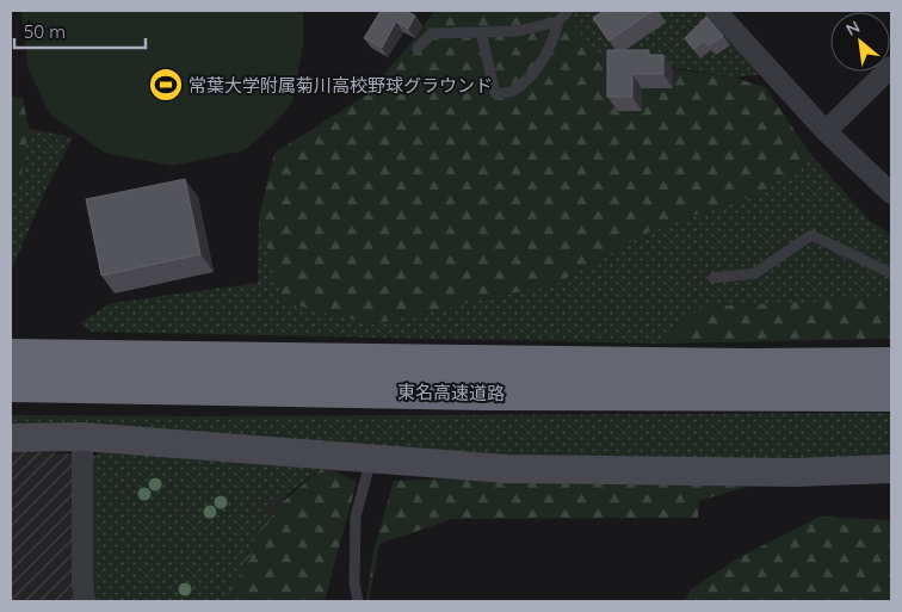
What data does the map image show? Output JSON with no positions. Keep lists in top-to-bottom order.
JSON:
{
  "streets": {
    "highway": ["東名高速道路"]
  },
  "places": {
    "sports": ["常葉大学附属菊川高校野球グラウンド"]
  },
  "scale_bar": "50 m",
  "north": "top left"
}
